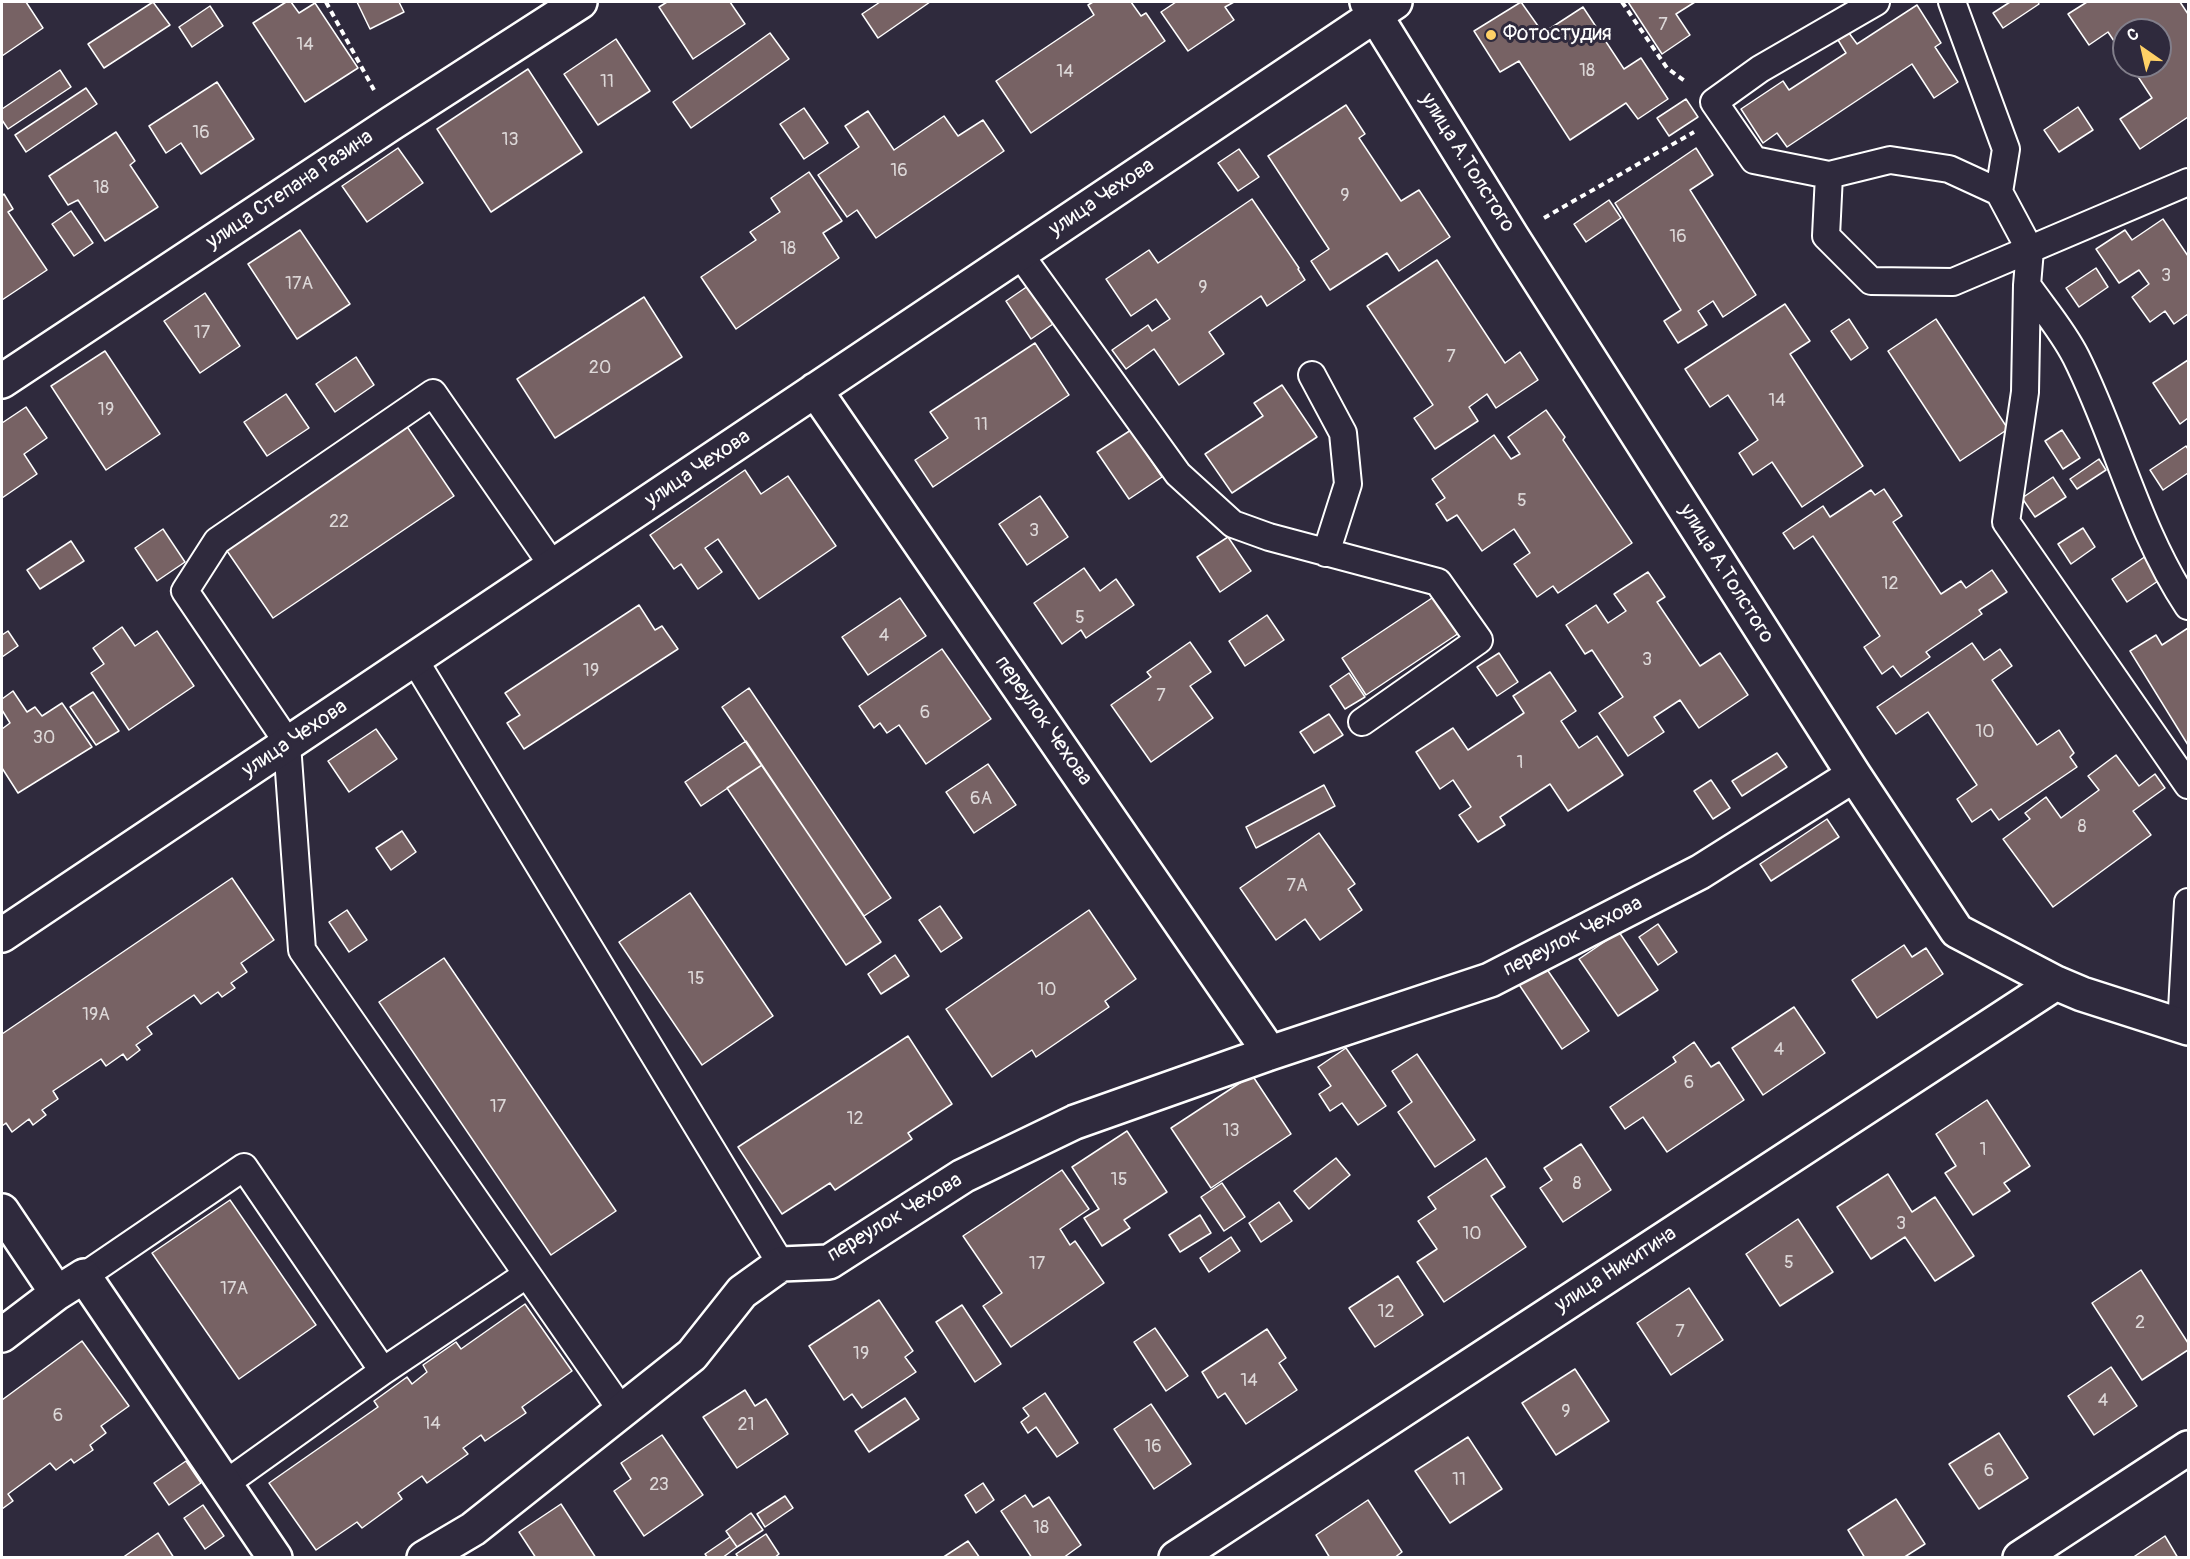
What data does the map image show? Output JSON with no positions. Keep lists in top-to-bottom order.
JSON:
{
  "streets": {
    "street": [
      "улица А.Толстого",
      "улица Степана Разина",
      "улица Чехова",
      "переулок Чехова",
      "улица Никитина"
    ]
  },
  "crossings": [
    ["улица А.Толстого", "улица Чехова"],
    ["улица А.Толстого", "переулок Чехова"],
    ["улица А.Толстого", "улица Никитина"],
    ["улица Чехова", "переулок Чехова"]
  ],
  "places": ["Фотостудия"],
  "house_numbers": [
    "7",
    "14",
    "18",
    "14",
    "11",
    "16",
    "13",
    "16",
    "18",
    "9",
    "16",
    "18",
    "3",
    "17А",
    "9",
    "17",
    "7",
    "20",
    "14",
    "19",
    "11",
    "5",
    "22",
    "3",
    "12",
    "5",
    "4",
    "3",
    "19",
    "7",
    "6",
    "10",
    "30",
    "1",
    "6А",
    "8",
    "7А",
    "15",
    "10",
    "19А",
    "4",
    "6",
    "17",
    "12",
    "13",
    "1",
    "15",
    "8",
    "3",
    "10",
    "5",
    "17",
    "17А",
    "12",
    "2",
    "7",
    "19",
    "14",
    "4",
    "9",
    "6",
    "14",
    "21",
    "16",
    "6",
    "11",
    "23",
    "18"
  ],
  "north": "top left"
}
